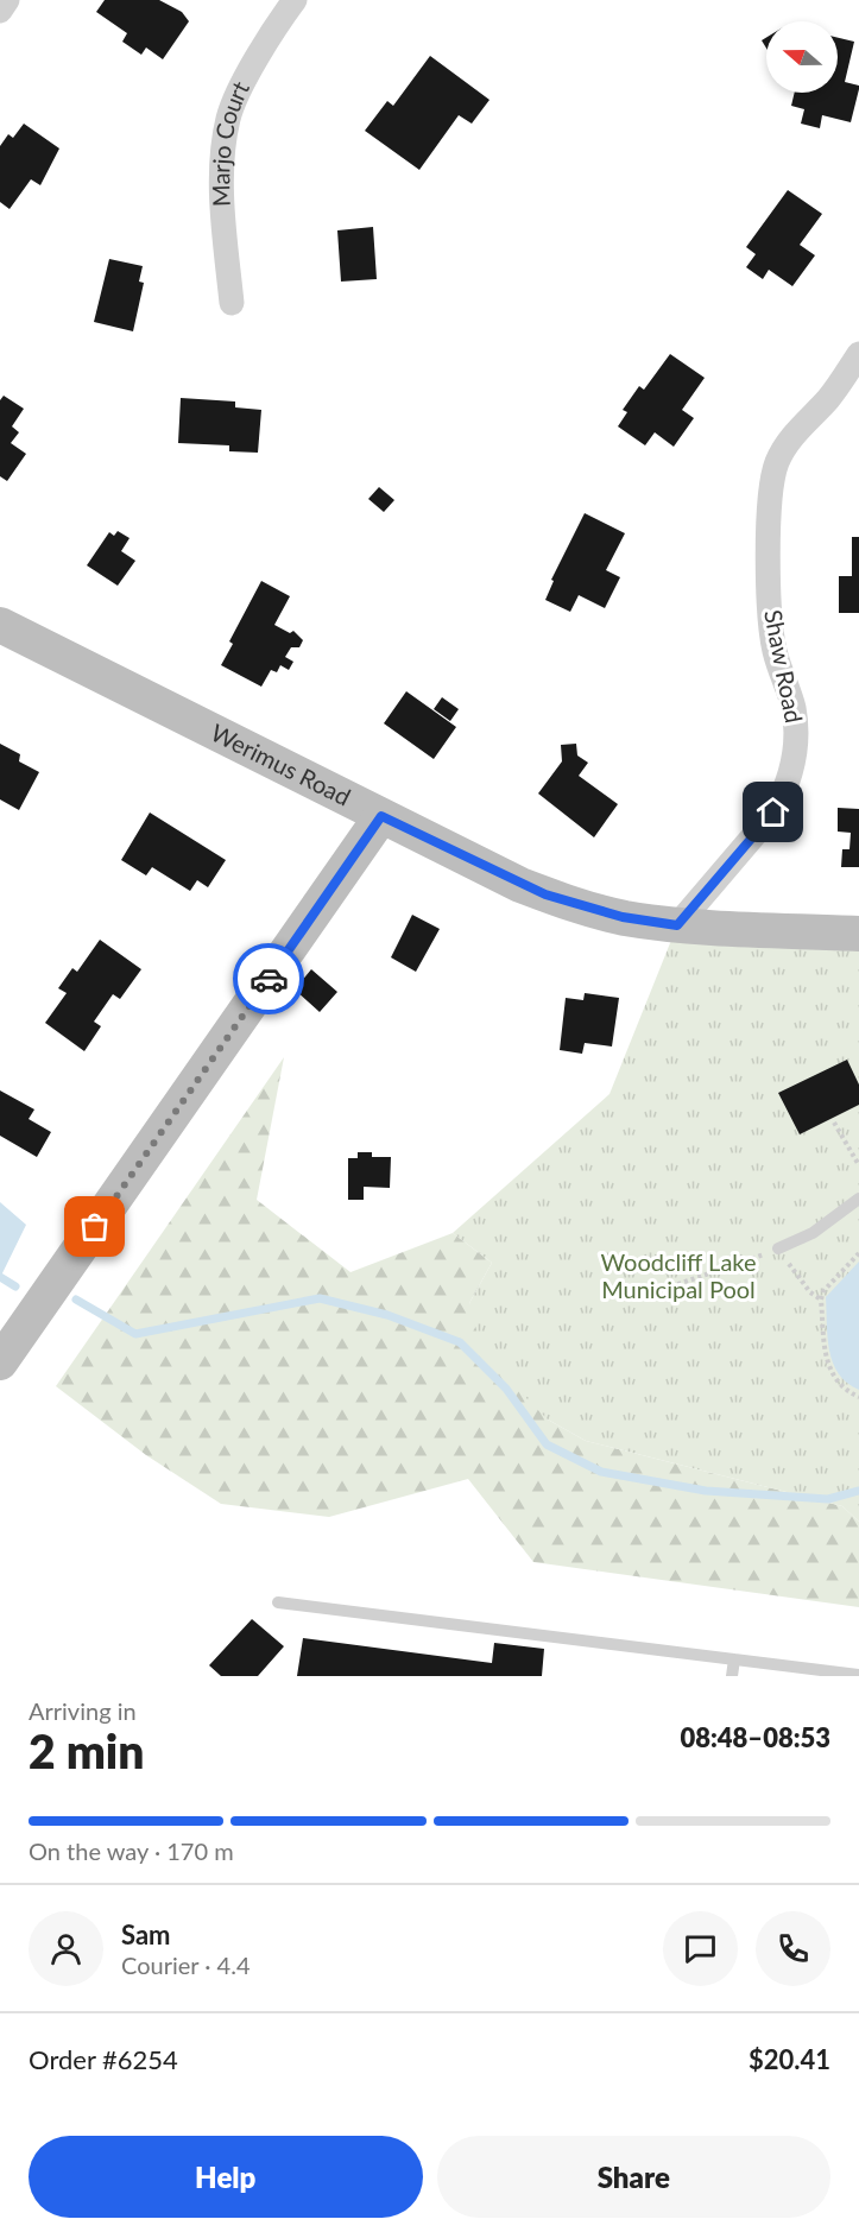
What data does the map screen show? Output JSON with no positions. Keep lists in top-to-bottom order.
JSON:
{
  "streets": {
    "main road": ["Werimus Road"],
    "street": ["Marjo Court", "Shaw Road"]
  },
  "crossings": [
    ["Shaw Road", "Werimus Road"]
  ],
  "parks": ["Woodcliff Lake Municipal Pool"],
  "north": "left",
  "page": {
    "heading": ["2 min", "Arriving in", "08:48–08:53"],
    "panel": [
      "Sam",
      "Courier · 4.4",
      "Order #6254",
      "$20.41"
    ],
    "bar": "On the way · 170 m",
    "buttons": ["Help", "Share"]
  }
}
